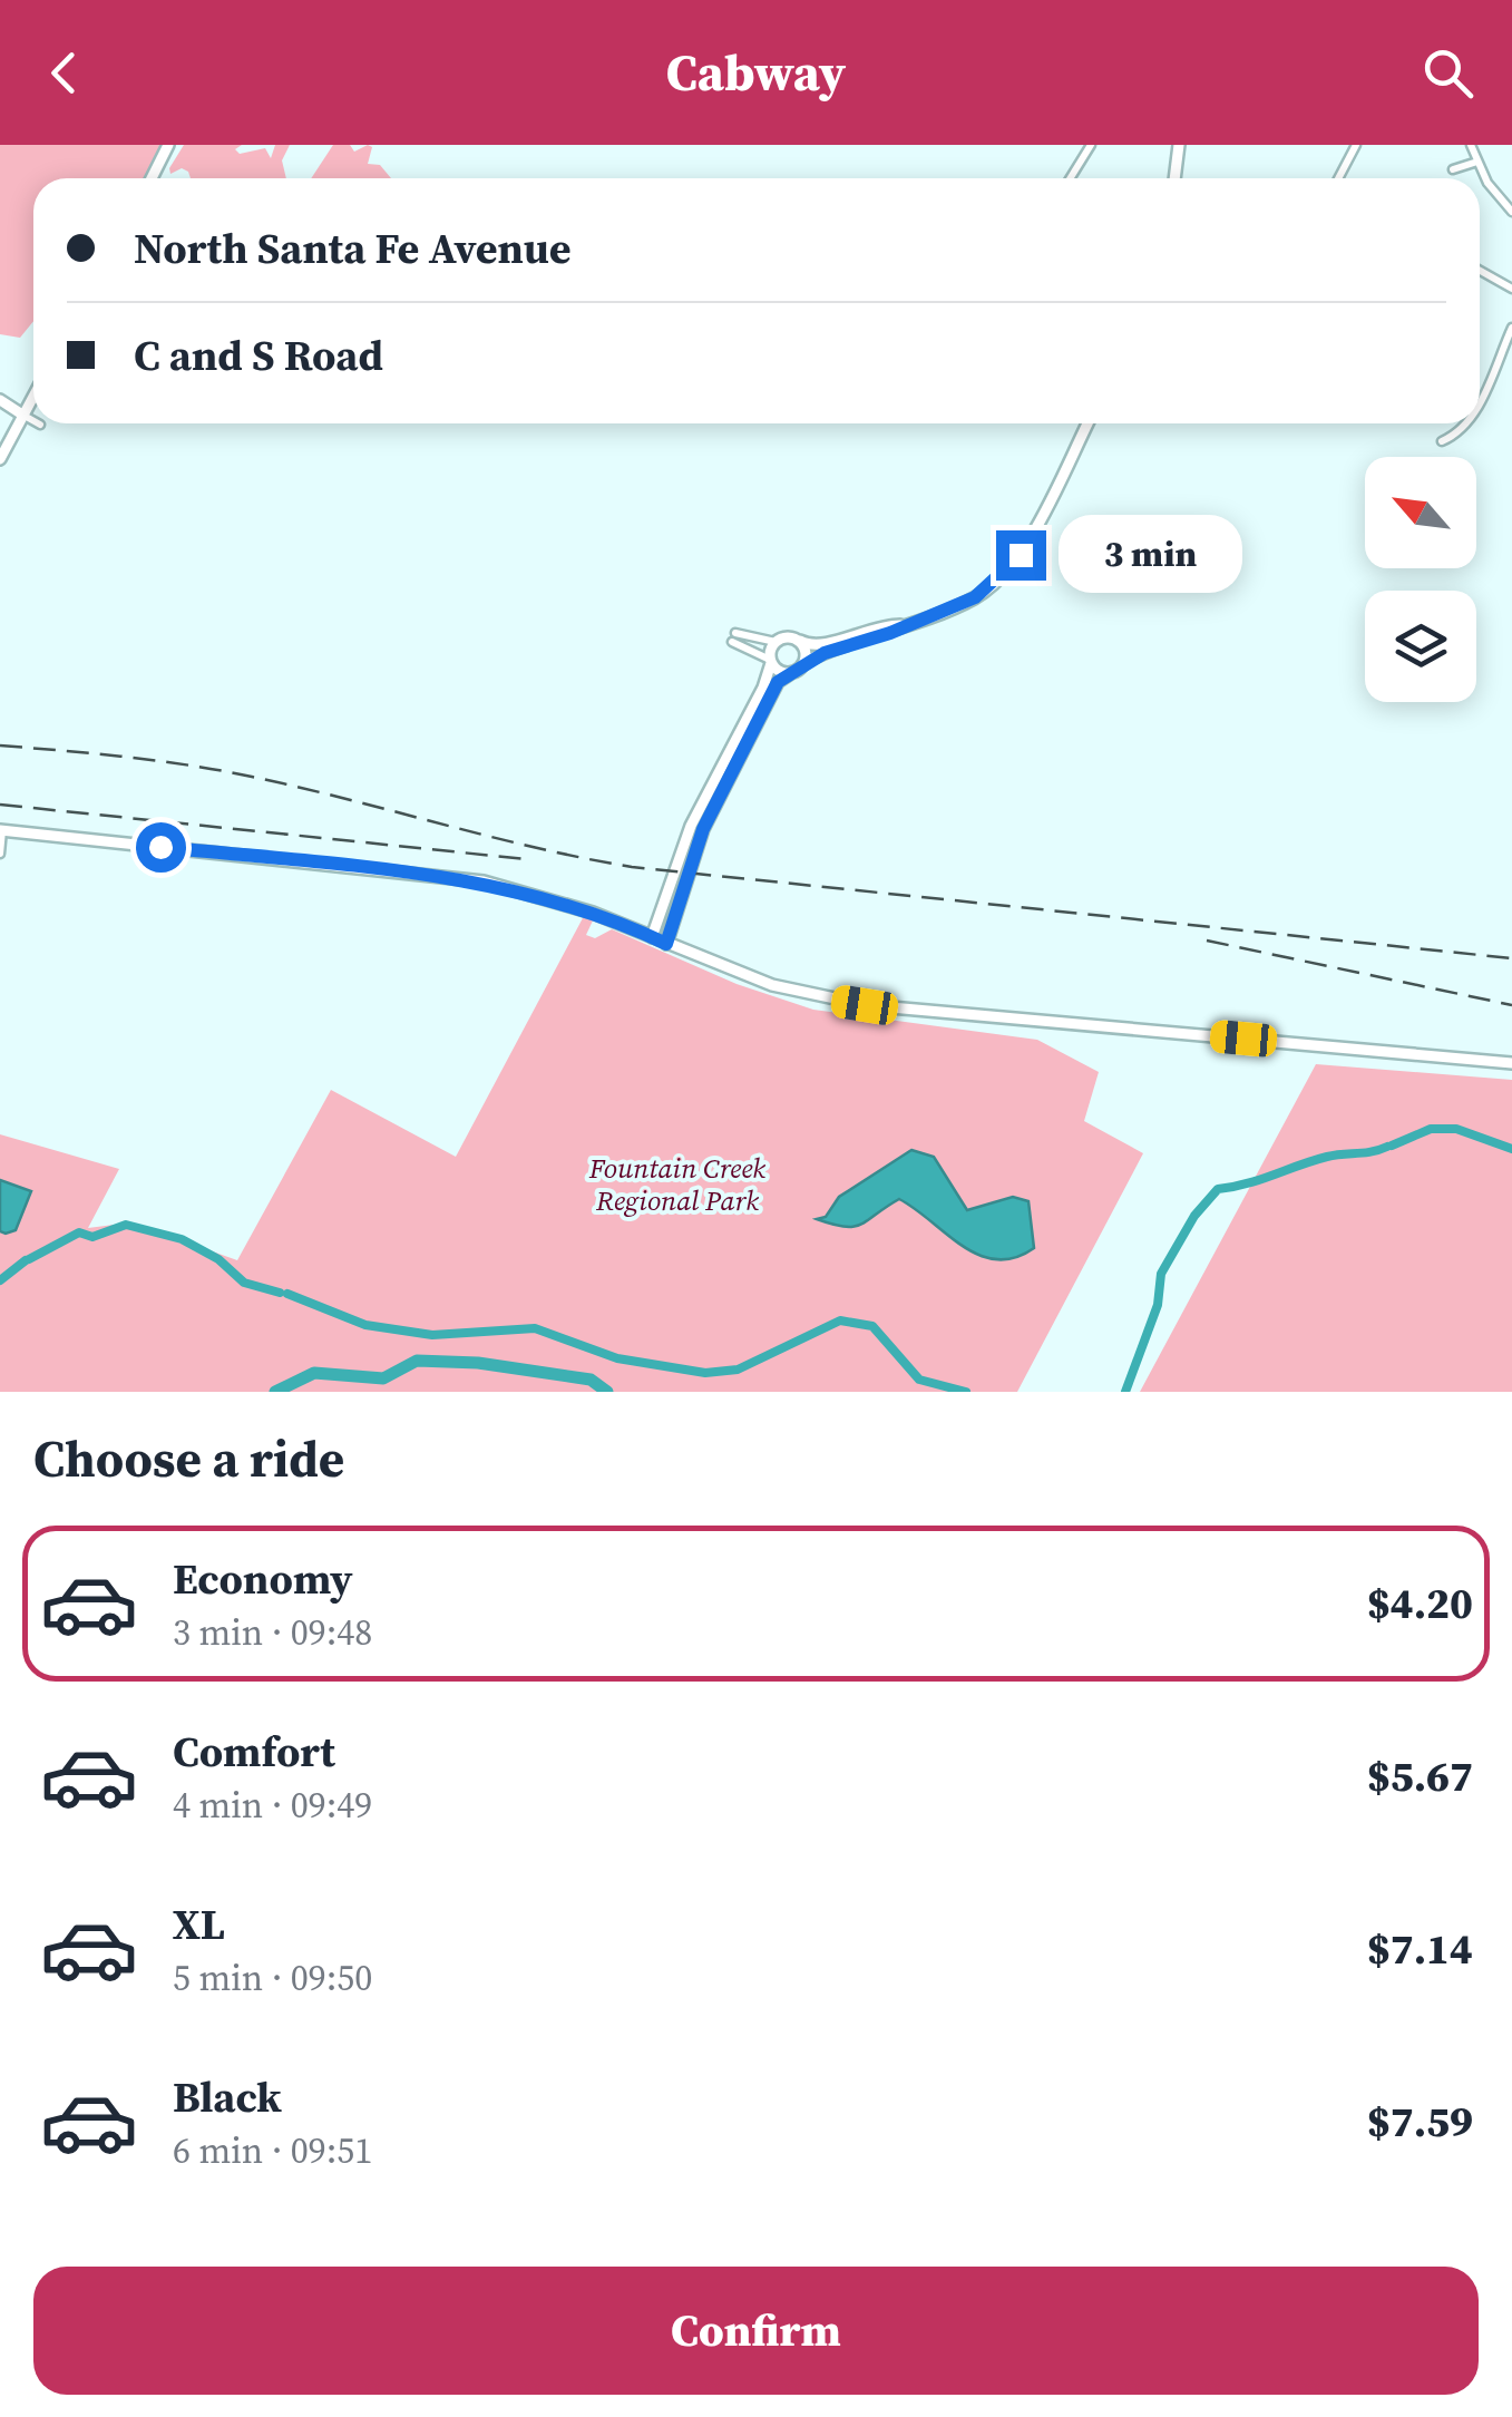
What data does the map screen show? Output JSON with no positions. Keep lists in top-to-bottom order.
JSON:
{
  "parks": ["Fountain Creek Regional Park"],
  "north": "top left",
  "page": {
    "header": "Cabway",
    "banner": ["North Santa Fe Avenue", "C and S Road"],
    "bubble": "3 min",
    "heading": "Choose a ride",
    "list": [
      {
        "name": "Economy",
        "note": "3 min · 09:48",
        "value": "$4.20"
      },
      {
        "name": "Comfort",
        "note": "4 min · 09:49",
        "value": "$5.67"
      },
      {
        "name": "XL",
        "note": "5 min · 09:50",
        "value": "$7.14"
      },
      {
        "name": "Black",
        "note": "6 min · 09:51",
        "value": "$7.59"
      }
    ],
    "buttons": "Confirm"
  }
}
